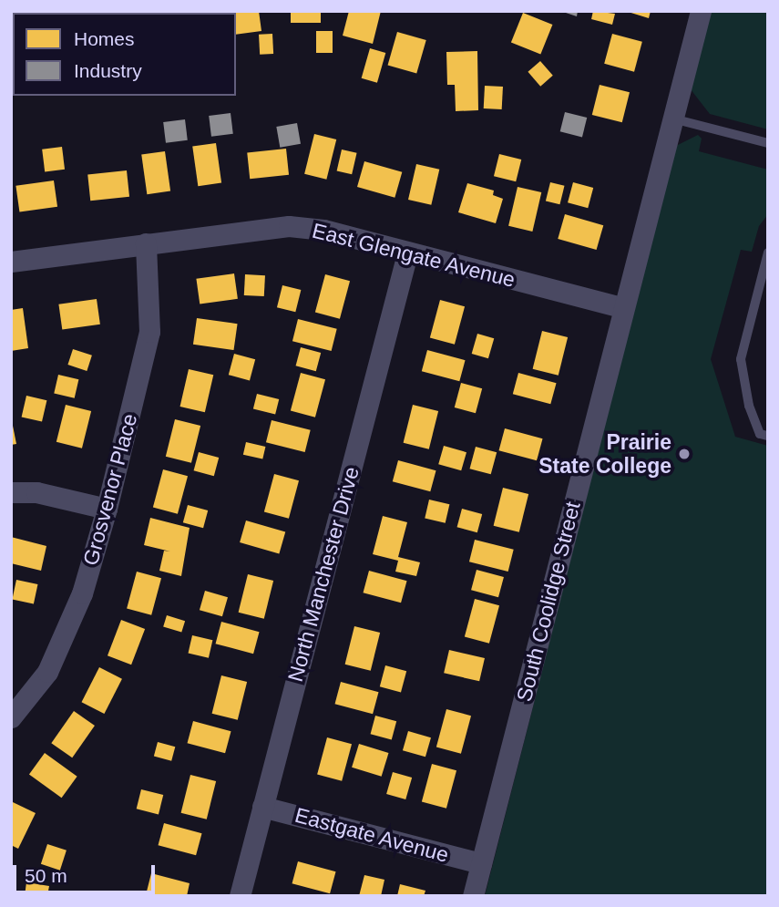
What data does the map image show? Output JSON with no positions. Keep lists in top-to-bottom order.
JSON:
{
  "streets": {
    "street": [
      "East Glengate Avenue",
      "Grosvenor Place",
      "North Manchester Drive",
      "South Coolidge Street",
      "Eastgate Avenue"
    ]
  },
  "crossings": [
    ["East Glengate Avenue", "Grosvenor Place"],
    ["East Glengate Avenue", "North Manchester Drive"],
    ["East Glengate Avenue", "South Coolidge Street"],
    ["North Manchester Drive", "Eastgate Avenue"],
    ["South Coolidge Street", "Eastgate Avenue"]
  ],
  "places": ["Prairie State College"],
  "legend": ["Homes", "Industry"],
  "scale_bar": "50 m"
}
